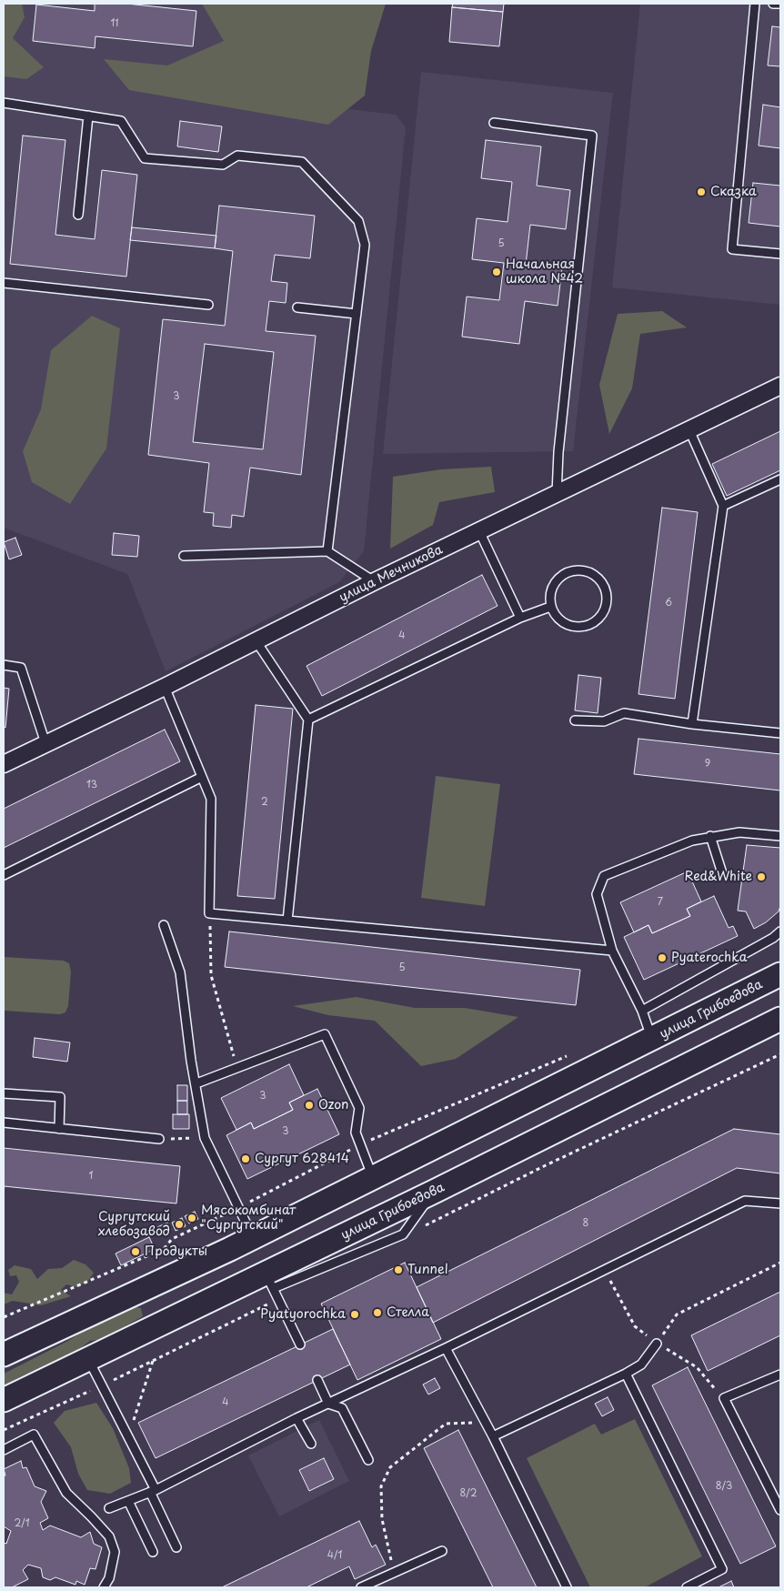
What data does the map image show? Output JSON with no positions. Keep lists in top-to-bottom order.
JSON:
{
  "streets": {
    "main road": ["улица Грибоедова"],
    "street": ["улица Мечникова"]
  },
  "places": [
    "Сказка",
    "Начальная школа №42",
    "Red&White",
    "Pyaterochka",
    "Ozon",
    "Сургут 628414",
    "Мясокомбинат \"Сургутский\"",
    "Сургутский хлебозавод",
    "Продукты",
    "Tunnel",
    "Стелла",
    "Pyatyorochka"
  ],
  "house_numbers": [
    "11",
    "5",
    "3",
    "6",
    "4",
    "9",
    "13",
    "2",
    "7",
    "5",
    "3",
    "3",
    "1",
    "8",
    "4",
    "8/3",
    "8/2",
    "2/1",
    "4/1"
  ]
}
